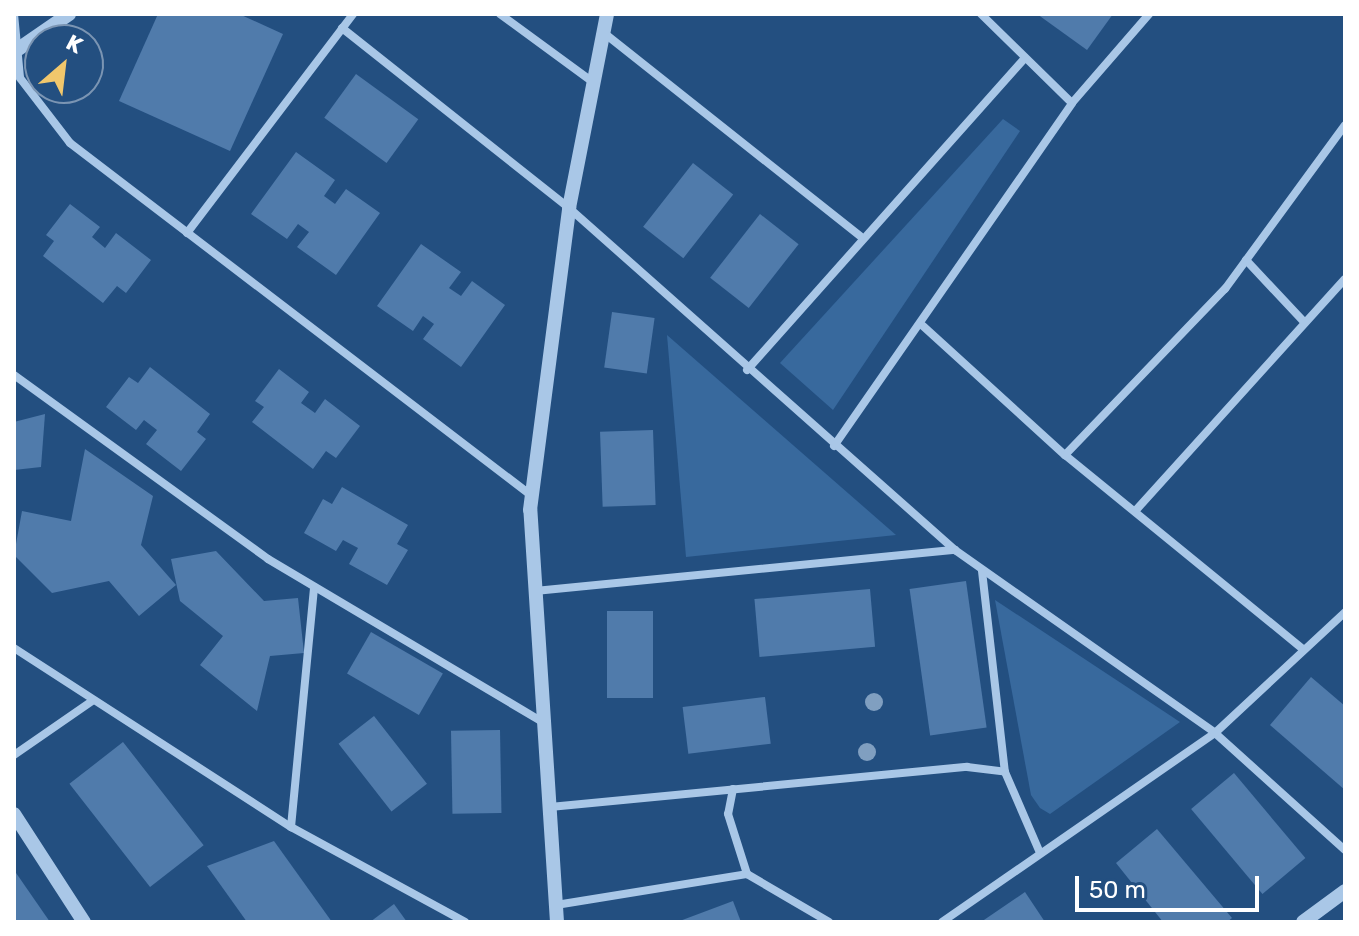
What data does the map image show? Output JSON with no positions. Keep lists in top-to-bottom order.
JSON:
{
  "scale_bar": "50 m",
  "north": "top right"
}
